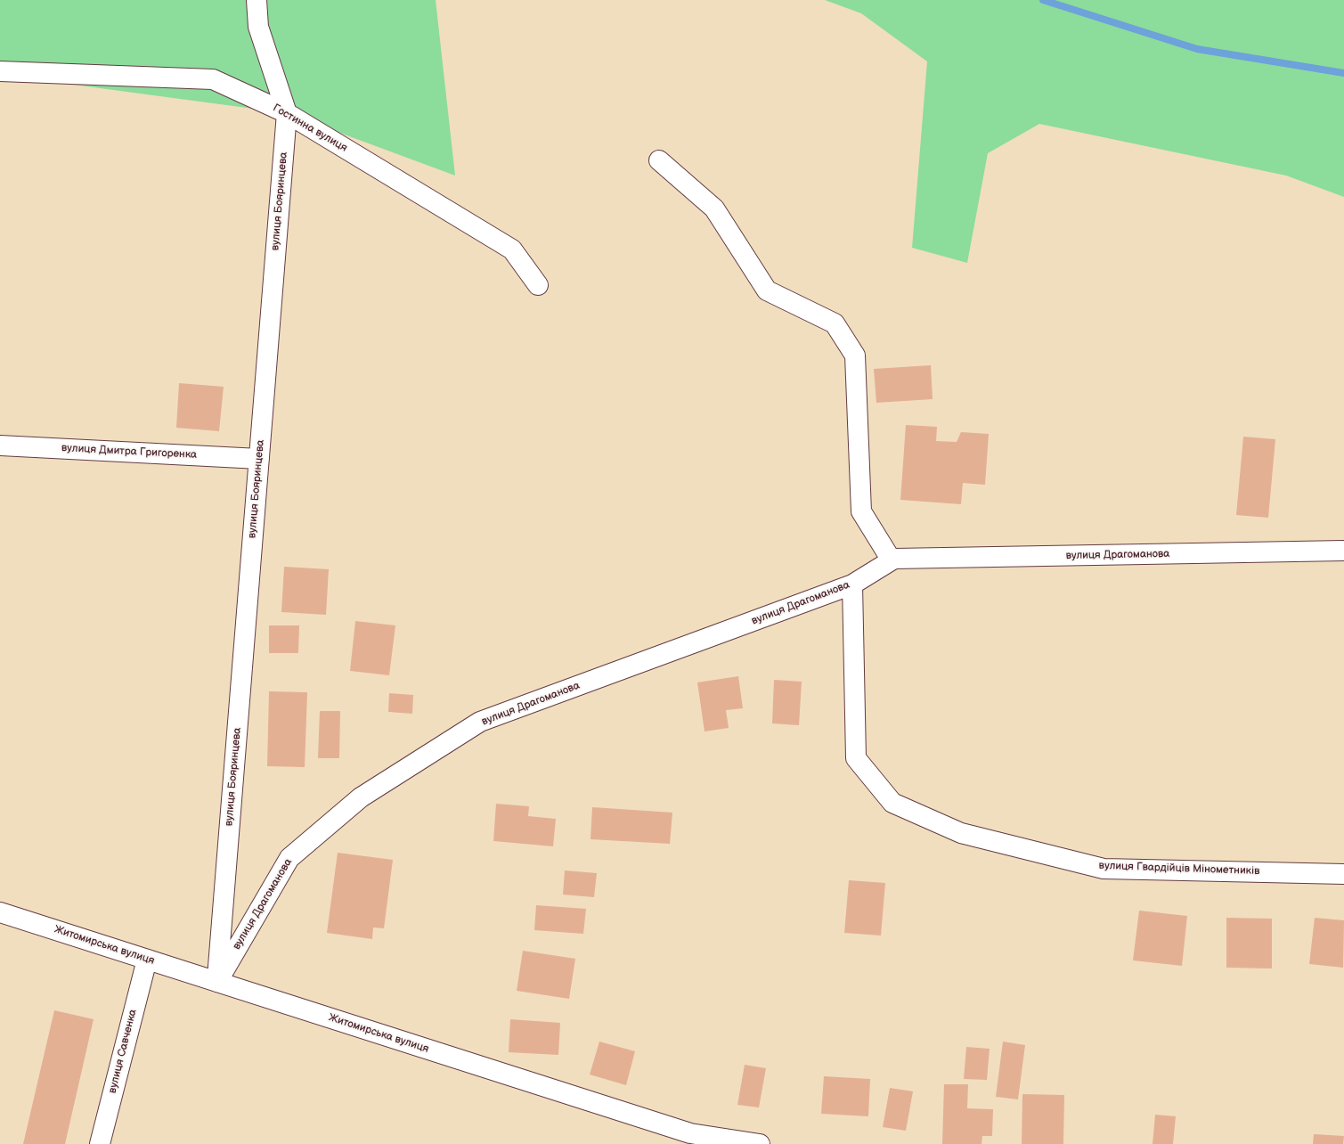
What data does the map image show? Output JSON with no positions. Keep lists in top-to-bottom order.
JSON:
{
  "streets": {
    "street": [
      "Гостинна вулиця",
      "вулиця Бояринцева",
      "вулиця Дмитра Григоренка",
      "вулиця Драгоманова",
      "вулиця Гвардійців Мінометників",
      "Житомирська вулиця",
      "вулиця Савченка"
    ]
  },
  "crossings": [
    ["Гостинна вулиця", "вулиця Бояринцева"],
    ["вулиця Бояринцева", "вулиця Дмитра Григоренка"],
    ["вулиця Бояринцева", "вулиця Драгоманова"],
    ["вулиця Бояринцева", "Житомирська вулиця"],
    ["вулиця Драгоманова", "вулиця Гвардійців Мінометників"],
    ["вулиця Драгоманова", "Житомирська вулиця"],
    ["Житомирська вулиця", "вулиця Савченка"]
  ]
}
